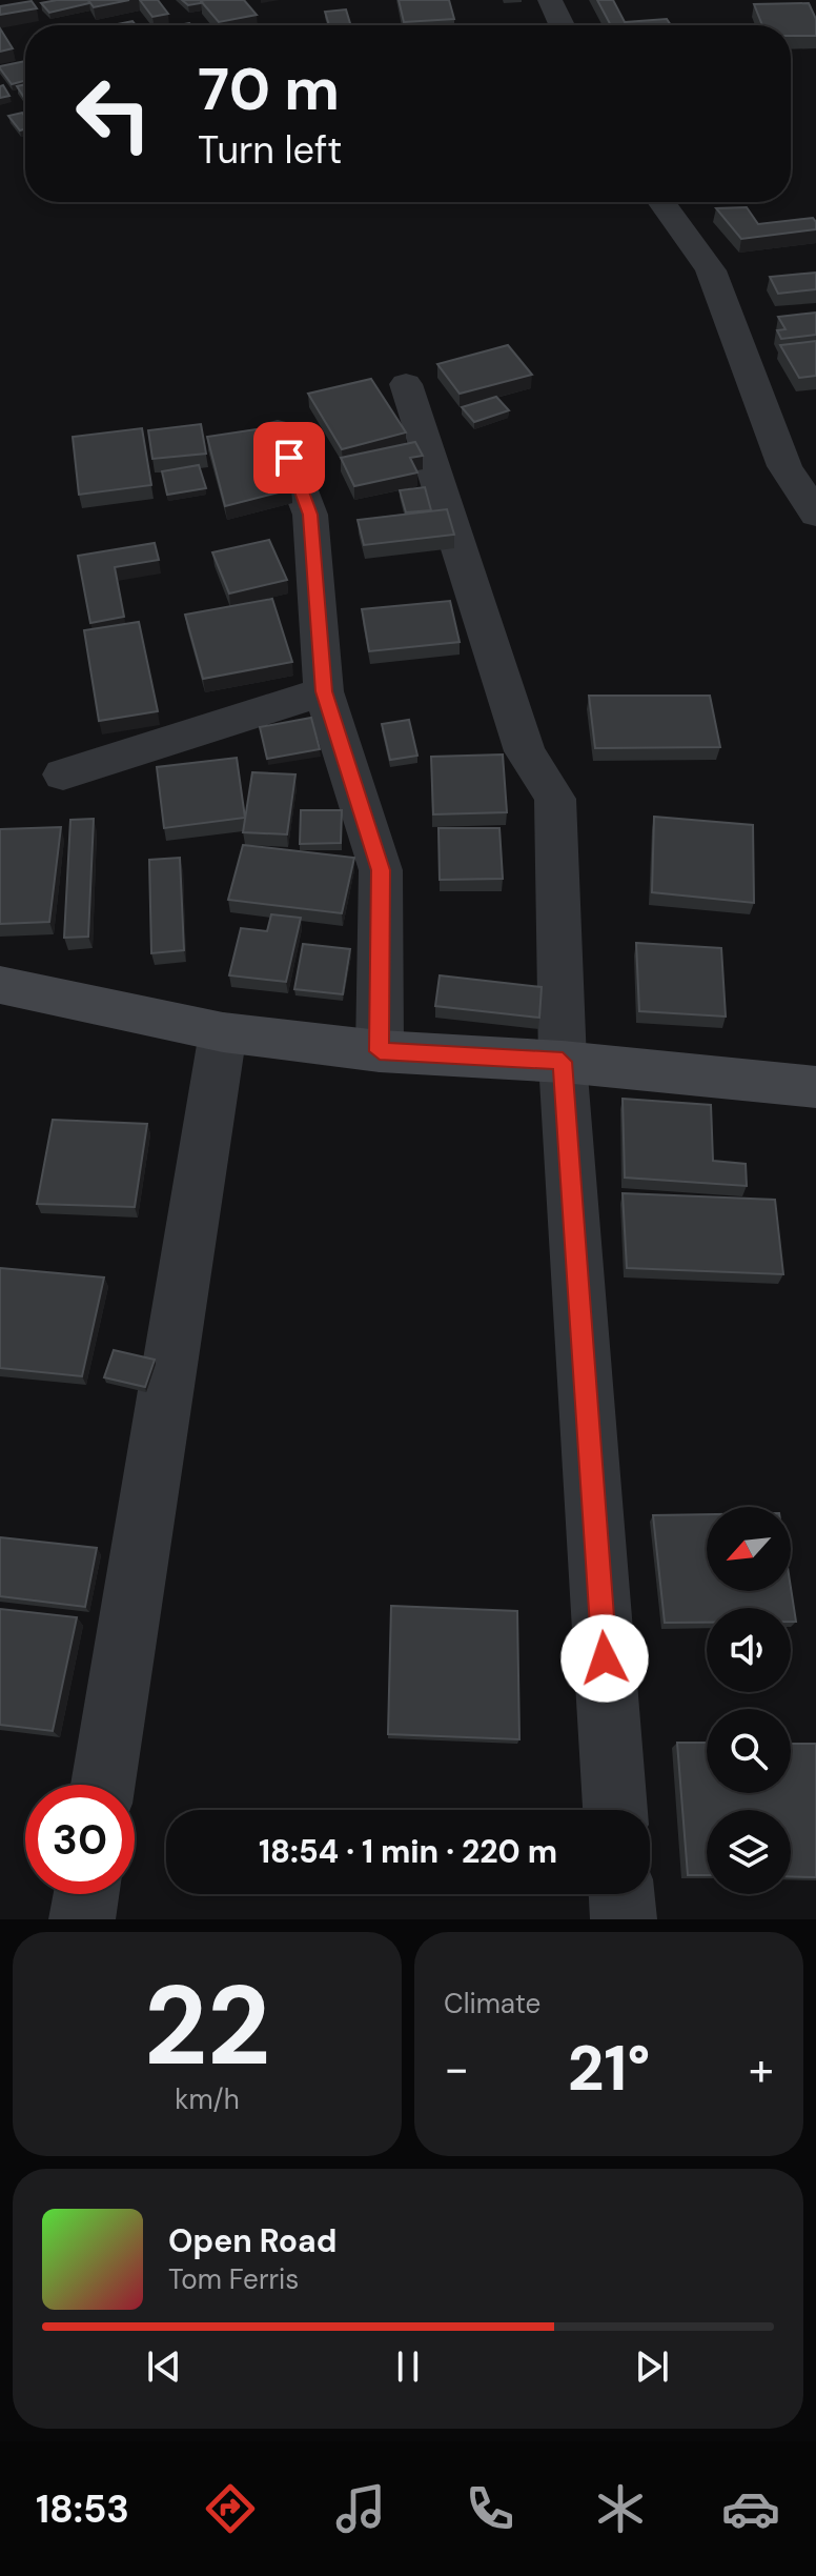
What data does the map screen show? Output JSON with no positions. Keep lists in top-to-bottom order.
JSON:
{
  "north": "bottom left",
  "page": {
    "turn": ["70 m", "Turn left"],
    "limit": "30",
    "trip": "18:54 · 1 min · 220 m",
    "tile": [
      ["22", "km/h"],
      "Climate"
    ],
    "heat": ["−", "21°", "+"],
    "song": ["Open Road", "Tom Ferris"],
    "tabs": "18:53"
  }
}
